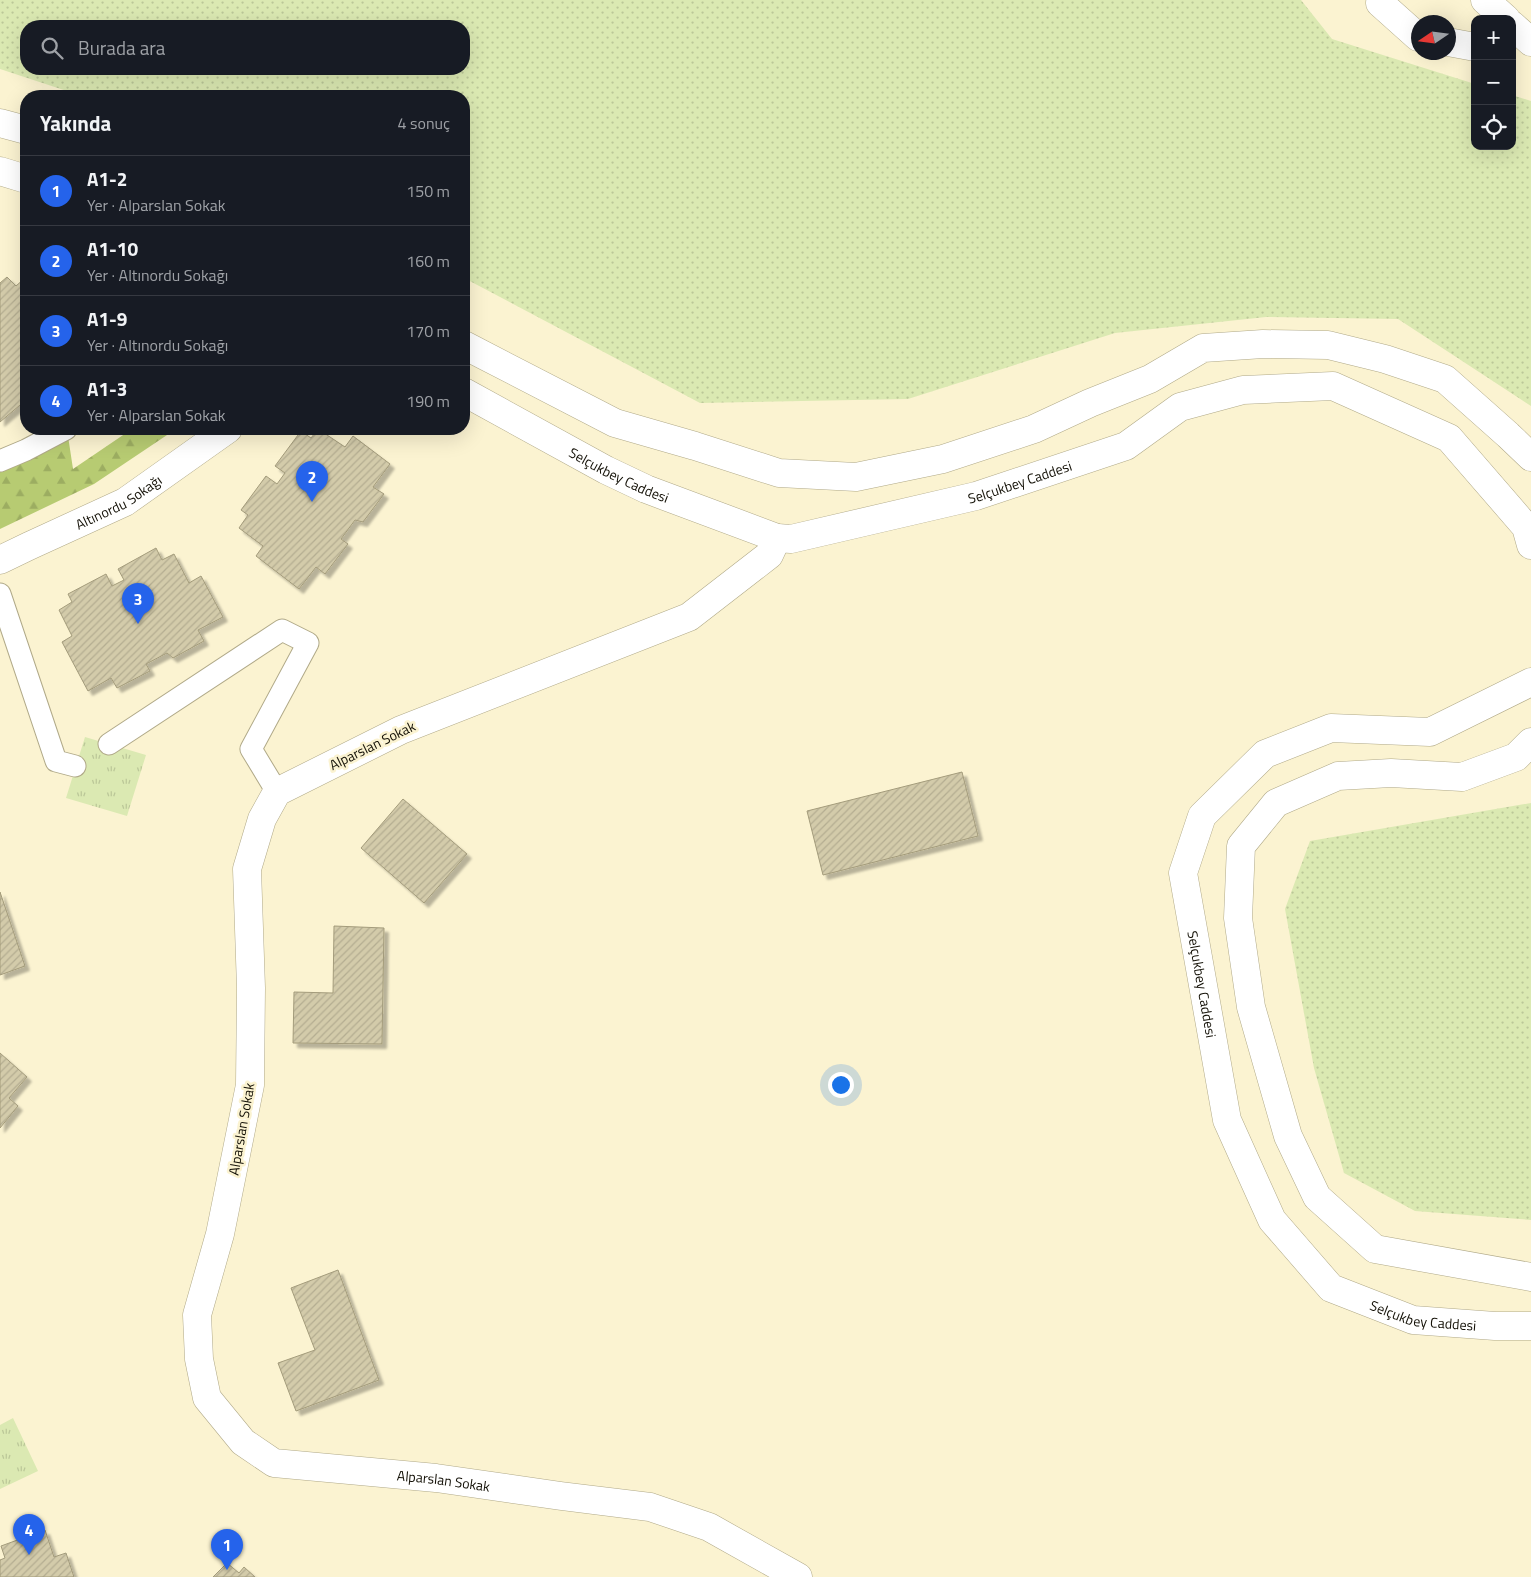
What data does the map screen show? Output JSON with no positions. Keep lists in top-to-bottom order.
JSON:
{
  "streets": {
    "street": ["Selçukbey Caddesi", "Altınordu Sokağı", "Alparslan Sokak"]
  },
  "crossings": [
    ["Selçukbey Caddesi", "Alparslan Sokak"]
  ],
  "north": "left",
  "page": {
    "map_buttons": ["+", "−"],
    "search": "Burada ara",
    "heading": ["Yakında", "4 sonuç"],
    "list": [
      {
        "mark": "1",
        "name": "A1-2",
        "note": "Yer · Alparslan Sokak",
        "value": "150 m"
      },
      {
        "mark": "2",
        "name": "A1-10",
        "note": "Yer · Altınordu Sokağı",
        "value": "160 m"
      },
      {
        "mark": "3",
        "name": "A1-9",
        "note": "Yer · Altınordu Sokağı",
        "value": "170 m"
      },
      {
        "mark": "4",
        "name": "A1-3",
        "note": "Yer · Alparslan Sokak",
        "value": "190 m"
      }
    ],
    "pins": [
      "2",
      "3",
      "4",
      "1"
    ]
  }
}
